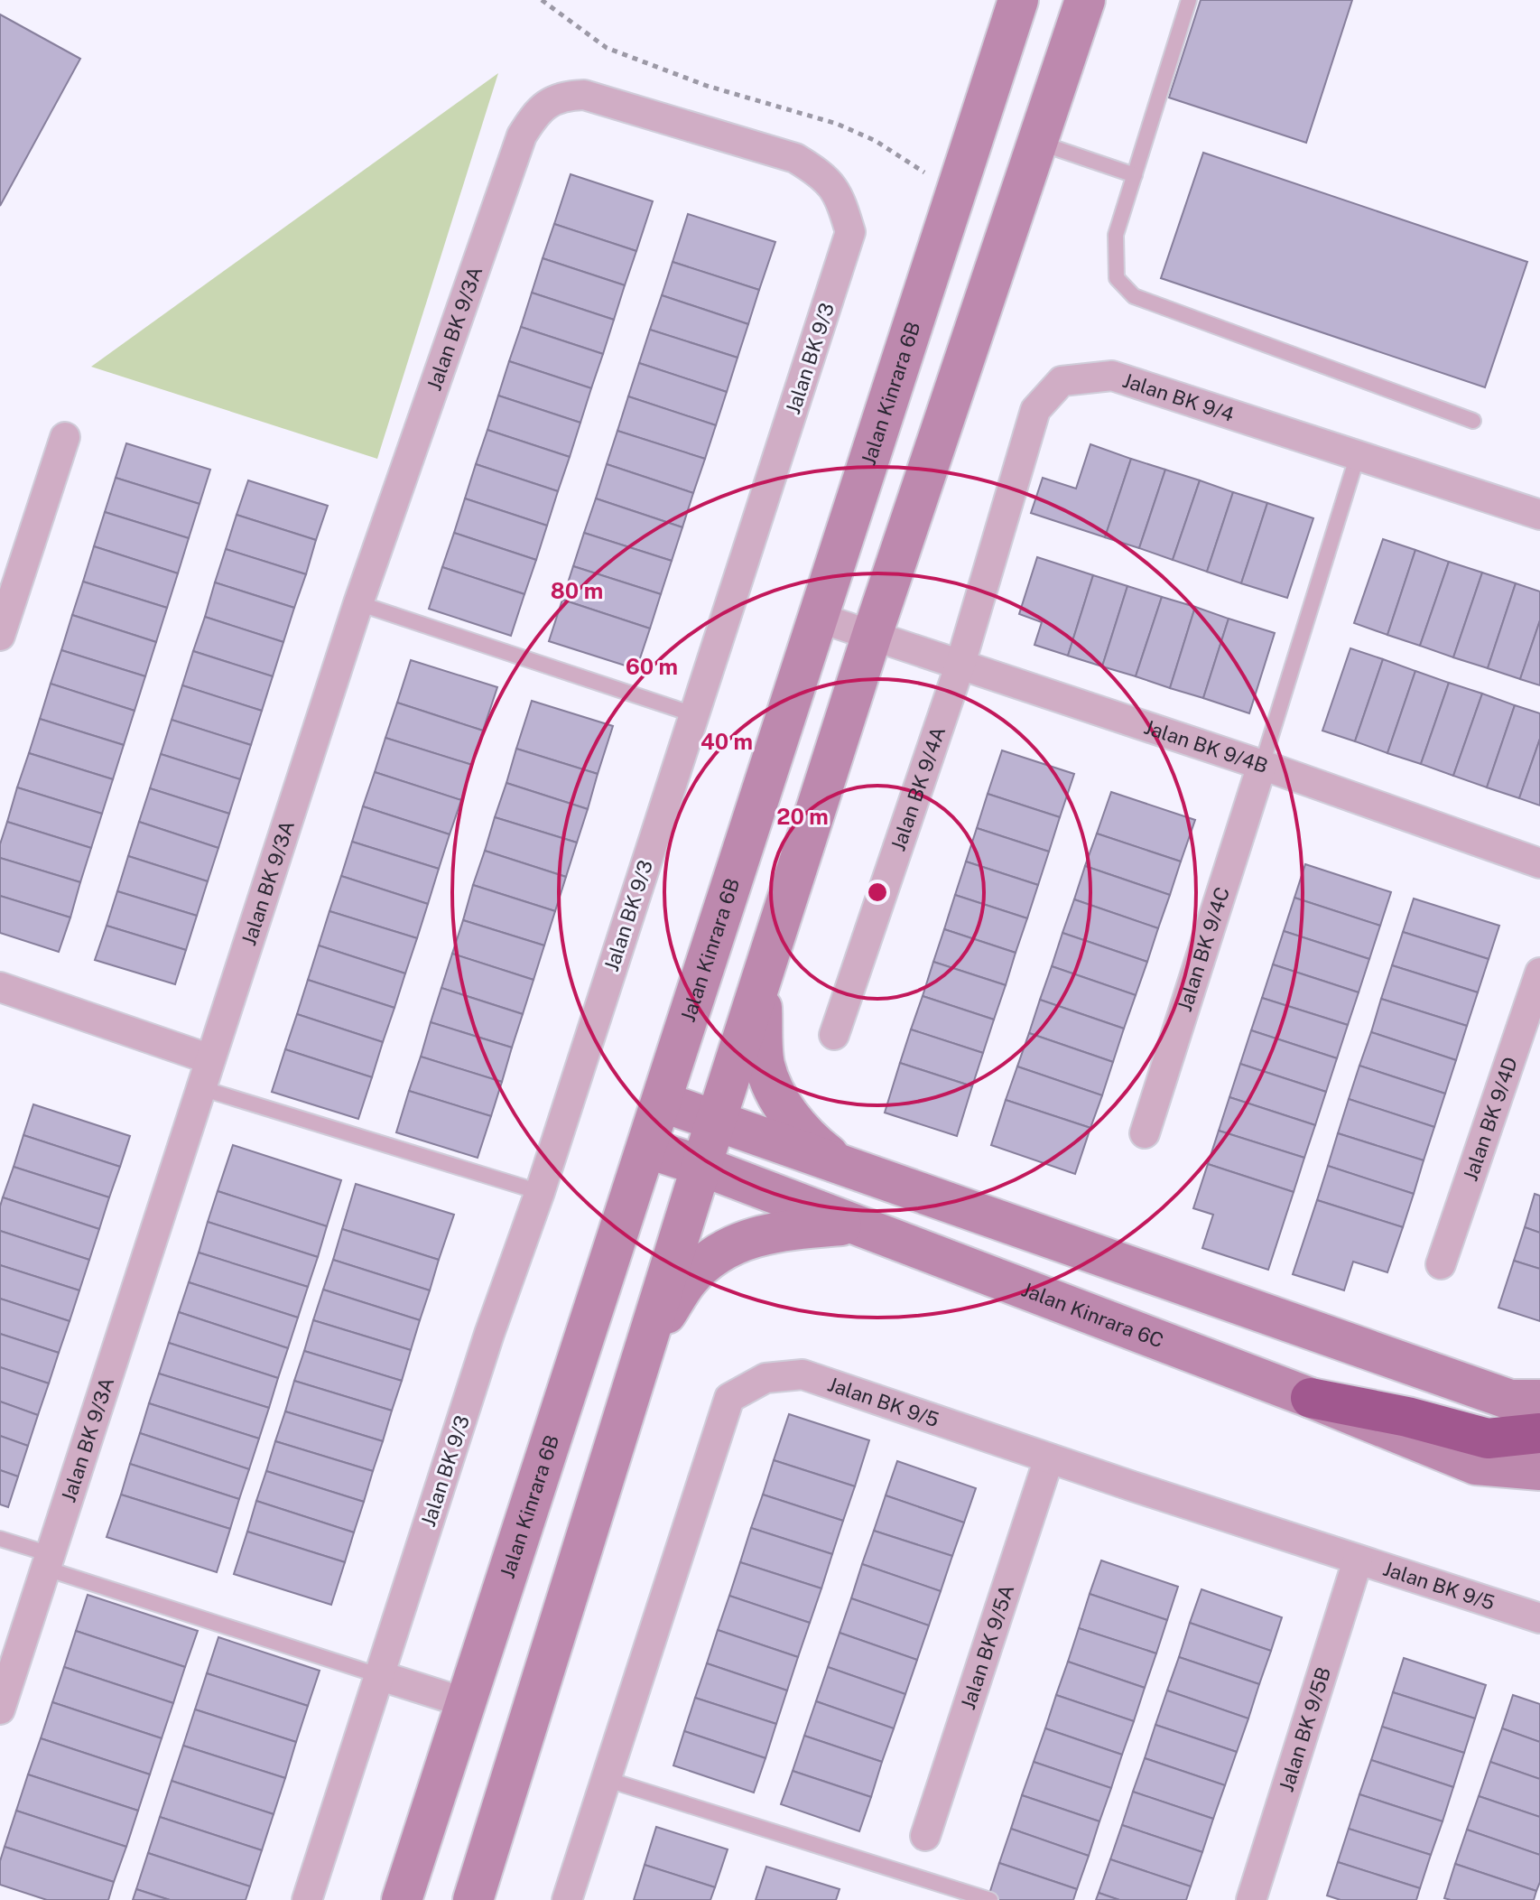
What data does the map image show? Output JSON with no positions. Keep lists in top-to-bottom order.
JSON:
{
  "streets": {
    "street": [
      "Jalan BK 9/3A",
      "Jalan BK 9/3",
      "Jalan Kinrara 6B",
      "Jalan BK 9/4",
      "Jalan BK 9/4B",
      "Jalan BK 9/4A",
      "Jalan BK 9/4C",
      "Jalan BK 9/4D",
      "Jalan Kinrara 6C",
      "Jalan BK 9/5",
      "Jalan BK 9/5A",
      "Jalan BK 9/5B"
    ]
  },
  "crossings": [
    ["Jalan BK 9/3A", "Jalan BK 9/3"],
    ["Jalan Kinrara 6B", "Jalan BK 9/4B"],
    ["Jalan Kinrara 6B", "Jalan Kinrara 6C"],
    ["Jalan BK 9/4", "Jalan BK 9/4B"],
    ["Jalan BK 9/4", "Jalan BK 9/4A"],
    ["Jalan BK 9/4B", "Jalan BK 9/4A"],
    ["Jalan BK 9/4B", "Jalan BK 9/4C"],
    ["Jalan BK 9/5", "Jalan BK 9/5A"],
    ["Jalan BK 9/5", "Jalan BK 9/5B"]
  ],
  "rings": [
    "80 m",
    "60 m",
    "40 m",
    "20 m"
  ]
}
